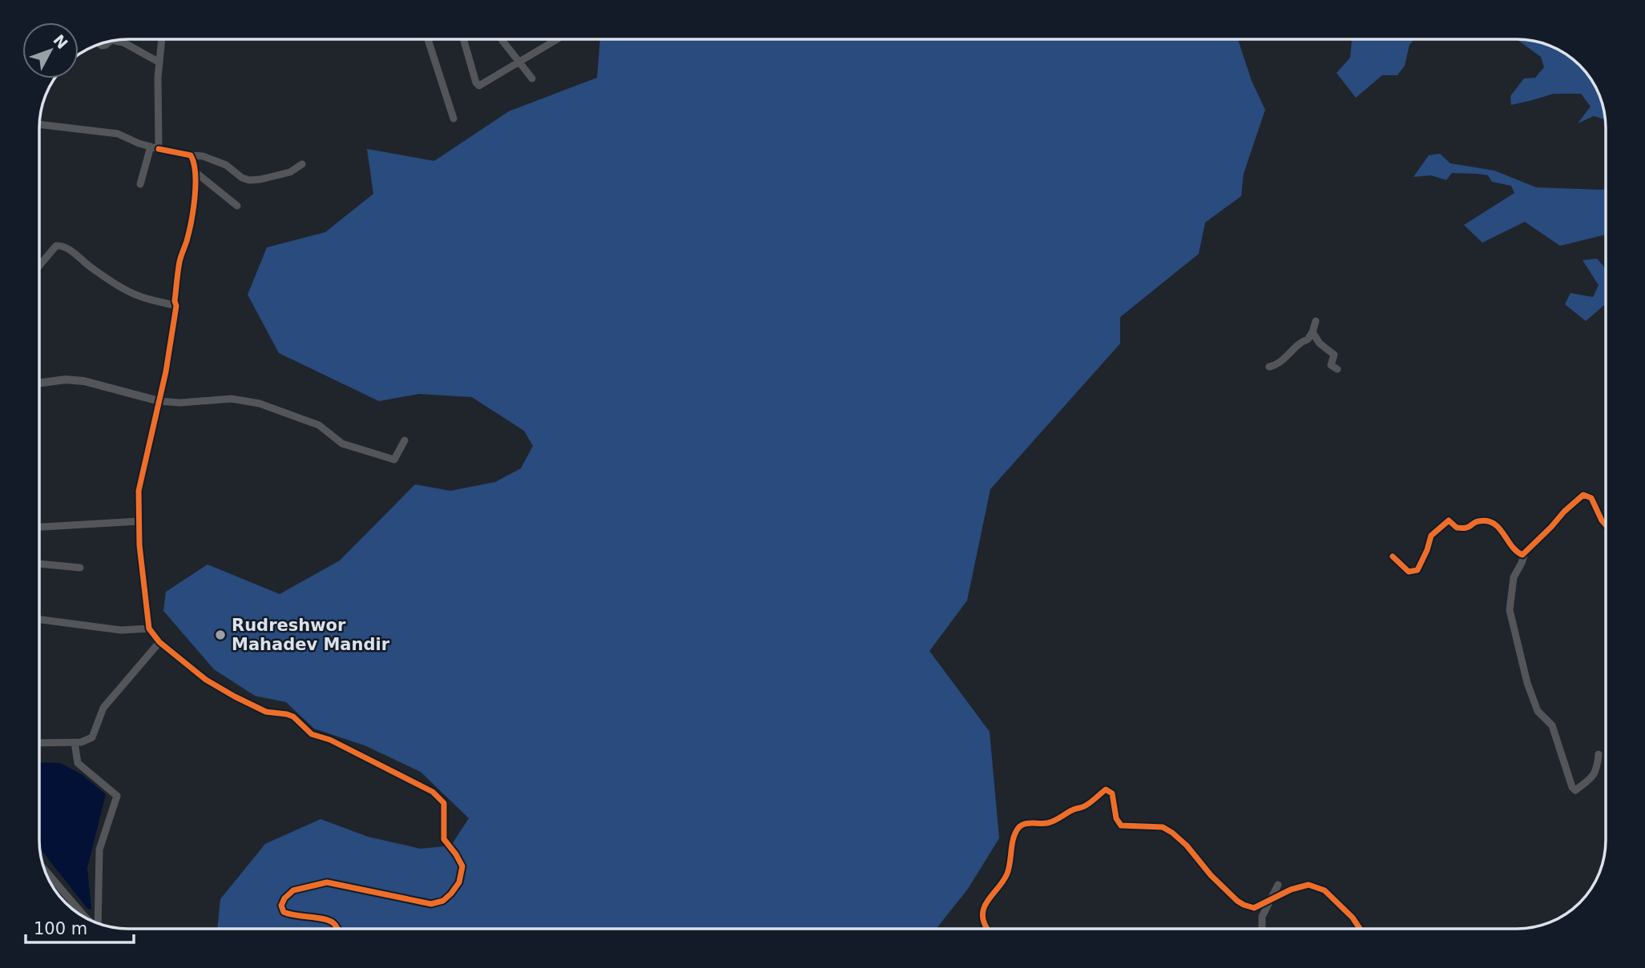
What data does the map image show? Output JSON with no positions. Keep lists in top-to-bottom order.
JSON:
{
  "places": ["Rudreshwor Mahadev Mandir"],
  "scale_bar": "100 m",
  "north": "top right"
}
